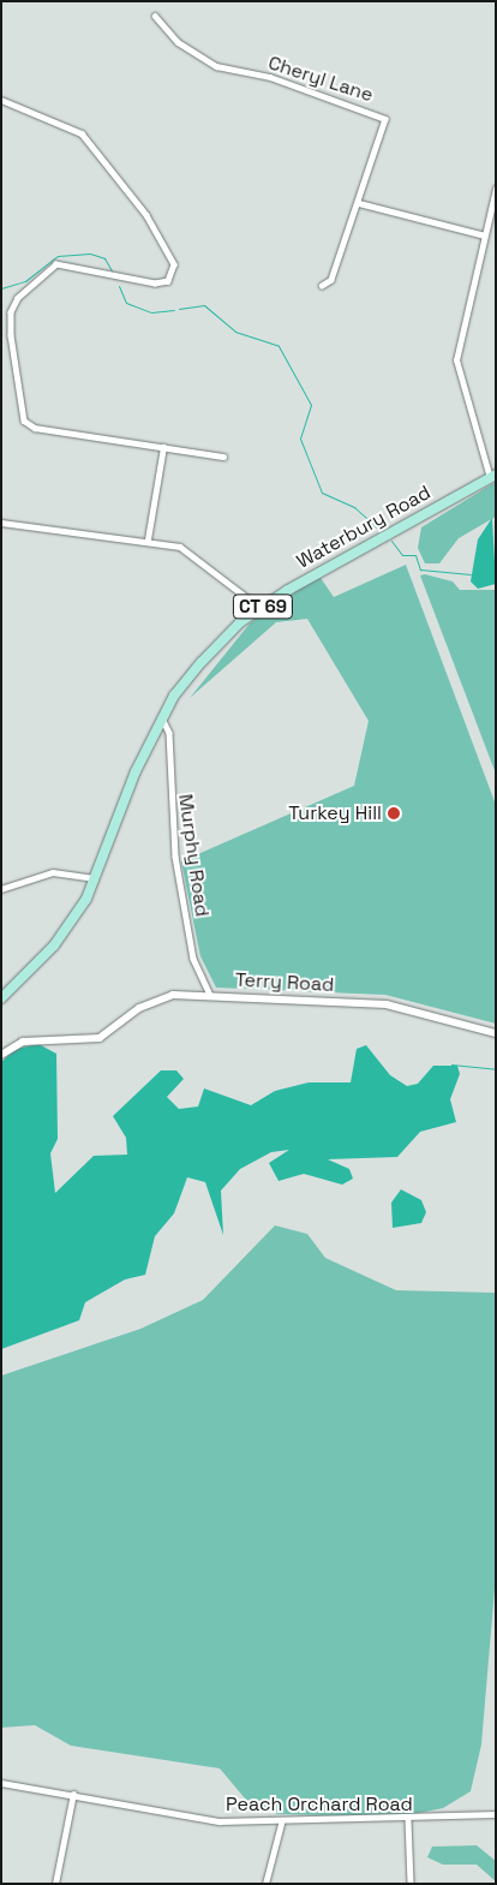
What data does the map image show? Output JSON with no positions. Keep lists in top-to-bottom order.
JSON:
{
  "streets": {
    "main road": ["Waterbury Road", "CT 69"],
    "street": [
      "Cheryl Lane",
      "Murphy Road",
      "Terry Road",
      "Peach Orchard Road"
    ]
  },
  "crossings": [
    ["Waterbury Road", "CT 69"],
    ["Waterbury Road", "Murphy Road"],
    ["Murphy Road", "Terry Road"]
  ],
  "places": ["Turkey Hill"]
}
